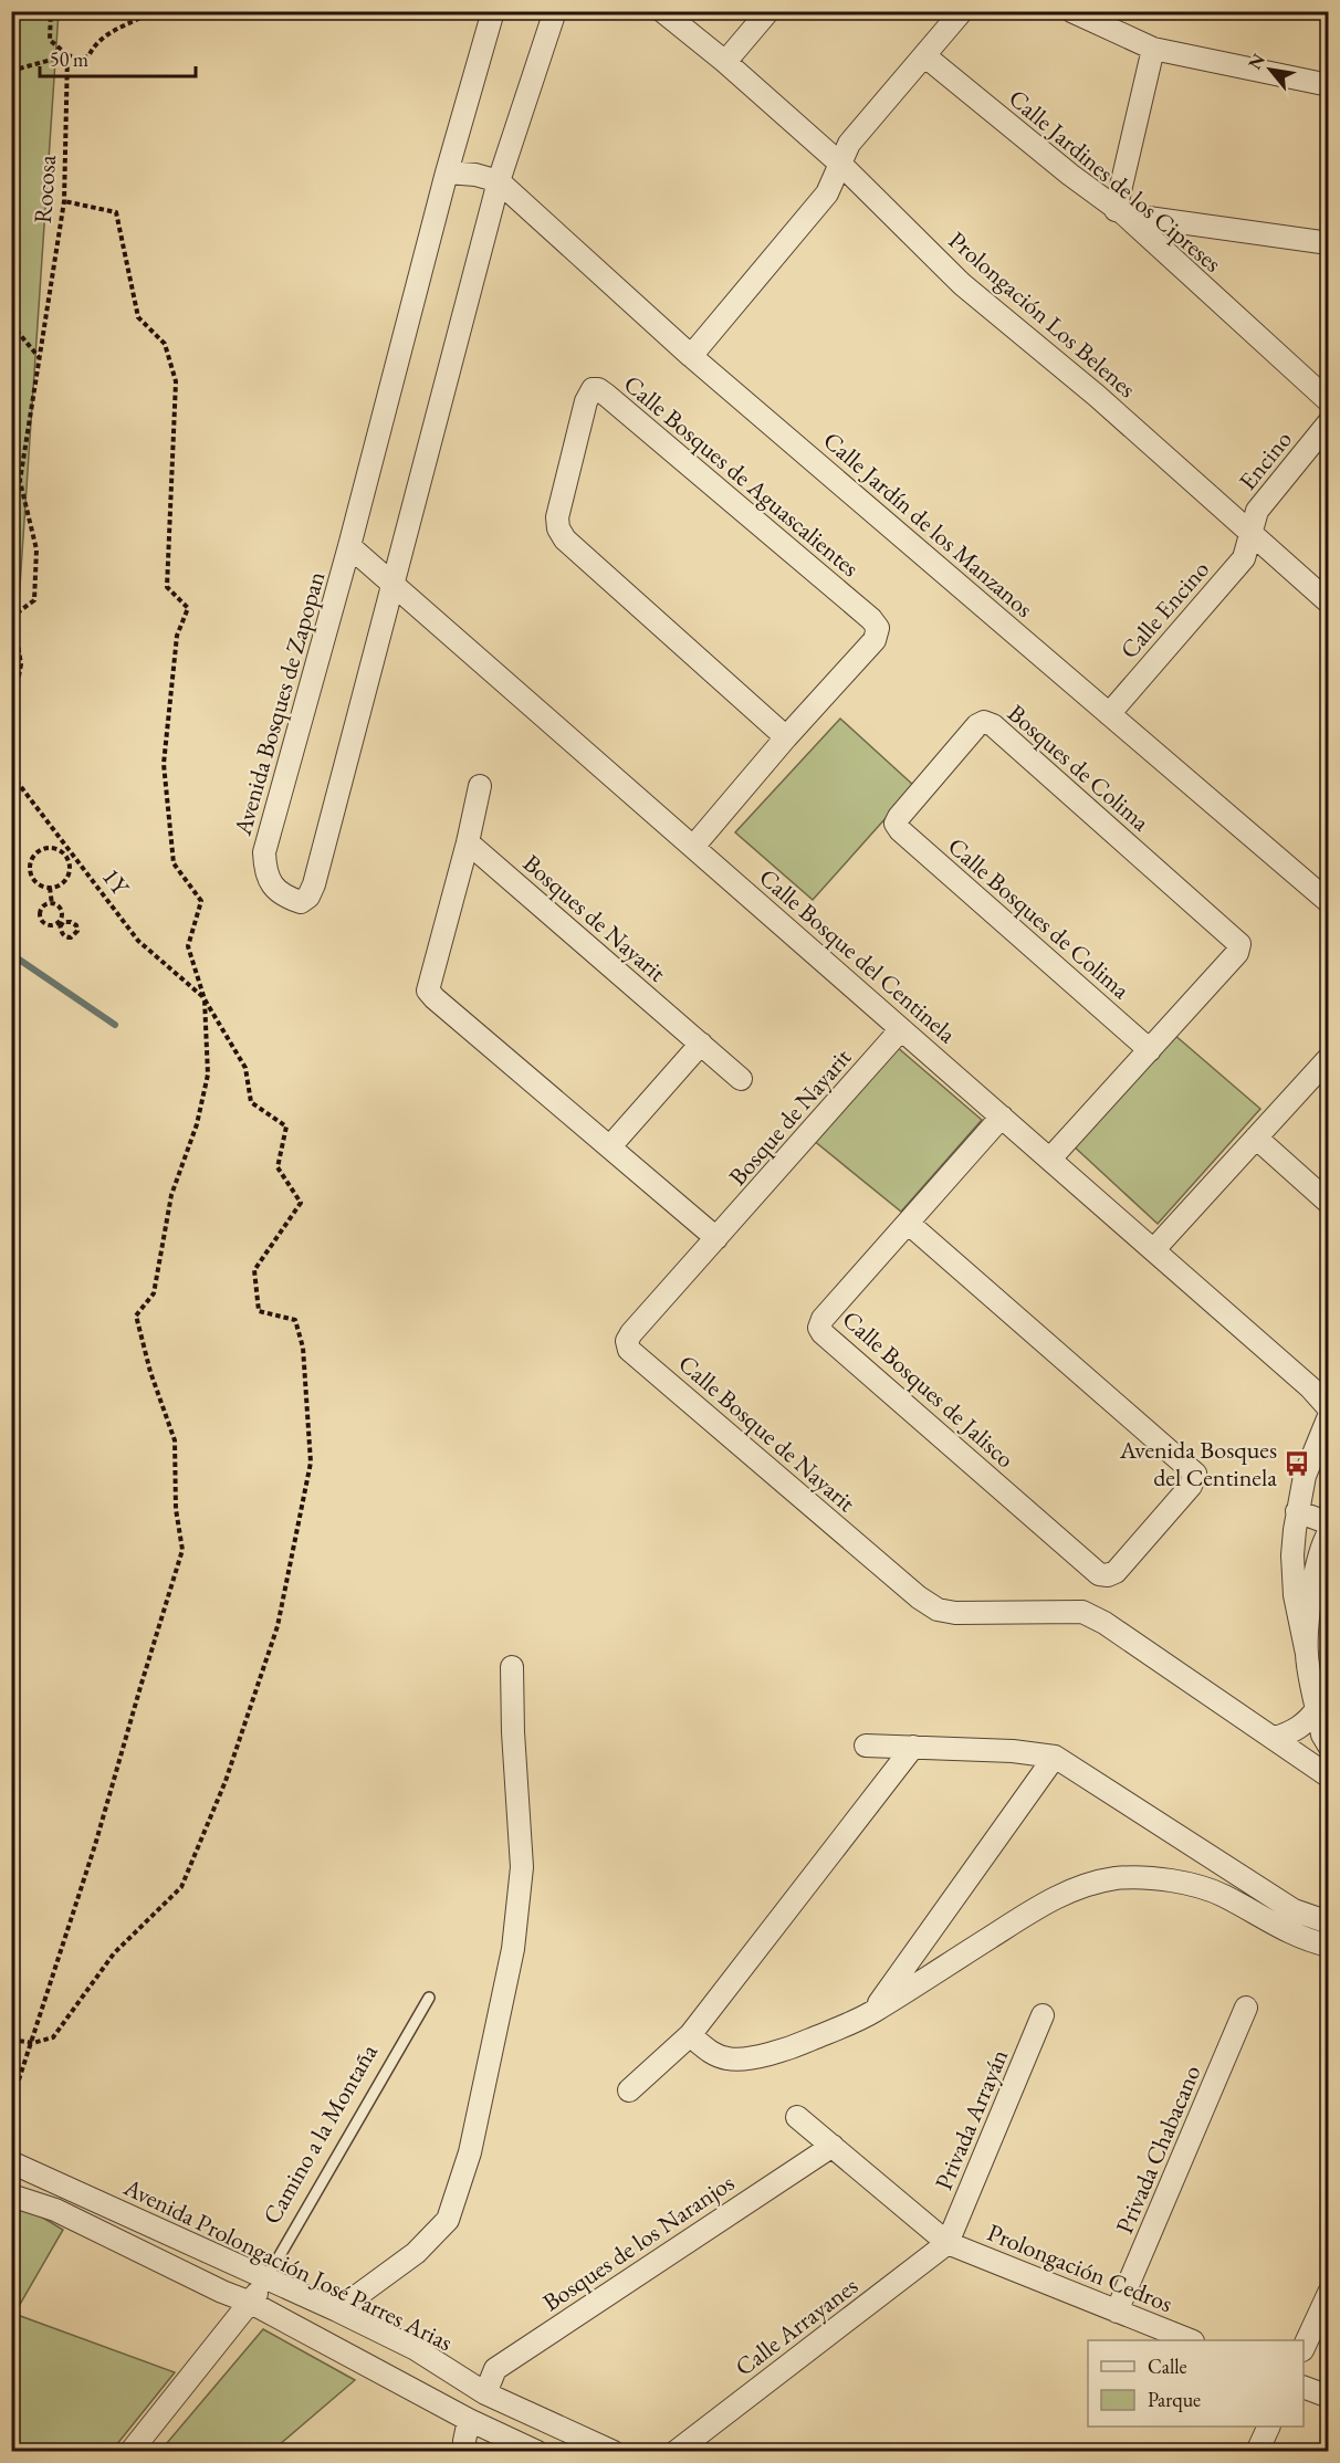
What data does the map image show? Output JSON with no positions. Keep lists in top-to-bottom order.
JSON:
{
  "streets": {
    "street": [
      "Calle Jardines de los Cipreses",
      "Prolongación Los Belenes",
      "Encino",
      "Calle Bosques de Aguascalientes",
      "Calle Jardín de los Manzanos",
      "Calle Encino",
      "Avenida Bosques de Zapopan",
      "Bosques de Colima",
      "Bosques de Nayarit",
      "Calle Bosques de Colima",
      "Calle Bosque del Centinela",
      "Bosque de Nayarit",
      "Calle Bosques de Jalisco",
      "Calle Bosque de Nayarit",
      "Privada Arrayán",
      "Camino a la Montaña",
      "Privada Chabacano",
      "Bosques de los Naranjos",
      "Avenida Prolongación José Parres Arias",
      "Prolongación Cedros",
      "Calle Arrayanes"
    ],
    "path": ["Rocosa", "1Y"]
  },
  "crossings": [
    ["Prolongación Los Belenes", "Encino"],
    ["Prolongación Los Belenes", "Calle Encino"],
    ["Encino", "Calle Encino"],
    ["Calle Bosques de Aguascalientes", "Calle Bosque del Centinela"],
    ["Calle Jardín de los Manzanos", "Calle Encino"],
    ["Calle Jardín de los Manzanos", "Avenida Bosques de Zapopan"],
    ["Avenida Bosques de Zapopan", "Calle Bosque del Centinela"],
    ["Bosques de Colima", "Calle Bosques de Colima"],
    ["Calle Bosque del Centinela", "Bosque de Nayarit"],
    ["Calle Bosque del Centinela", "Calle Bosques de Jalisco"],
    ["Bosque de Nayarit", "Calle Bosque de Nayarit"],
    ["Privada Arrayán", "Prolongación Cedros"],
    ["Privada Arrayán", "Calle Arrayanes"],
    ["Camino a la Montaña", "Avenida Prolongación José Parres Arias"],
    ["Privada Chabacano", "Prolongación Cedros"],
    ["Bosques de los Naranjos", "Avenida Prolongación José Parres Arias"],
    ["Bosques de los Naranjos", "Prolongación Cedros"],
    ["Prolongación Cedros", "Calle Arrayanes"]
  ],
  "places": {
    "bus stop": ["Avenida Bosques del Centinela"]
  },
  "legend": ["Calle", "Parque"],
  "scale_bar": "50 m",
  "north": "top left"
}
